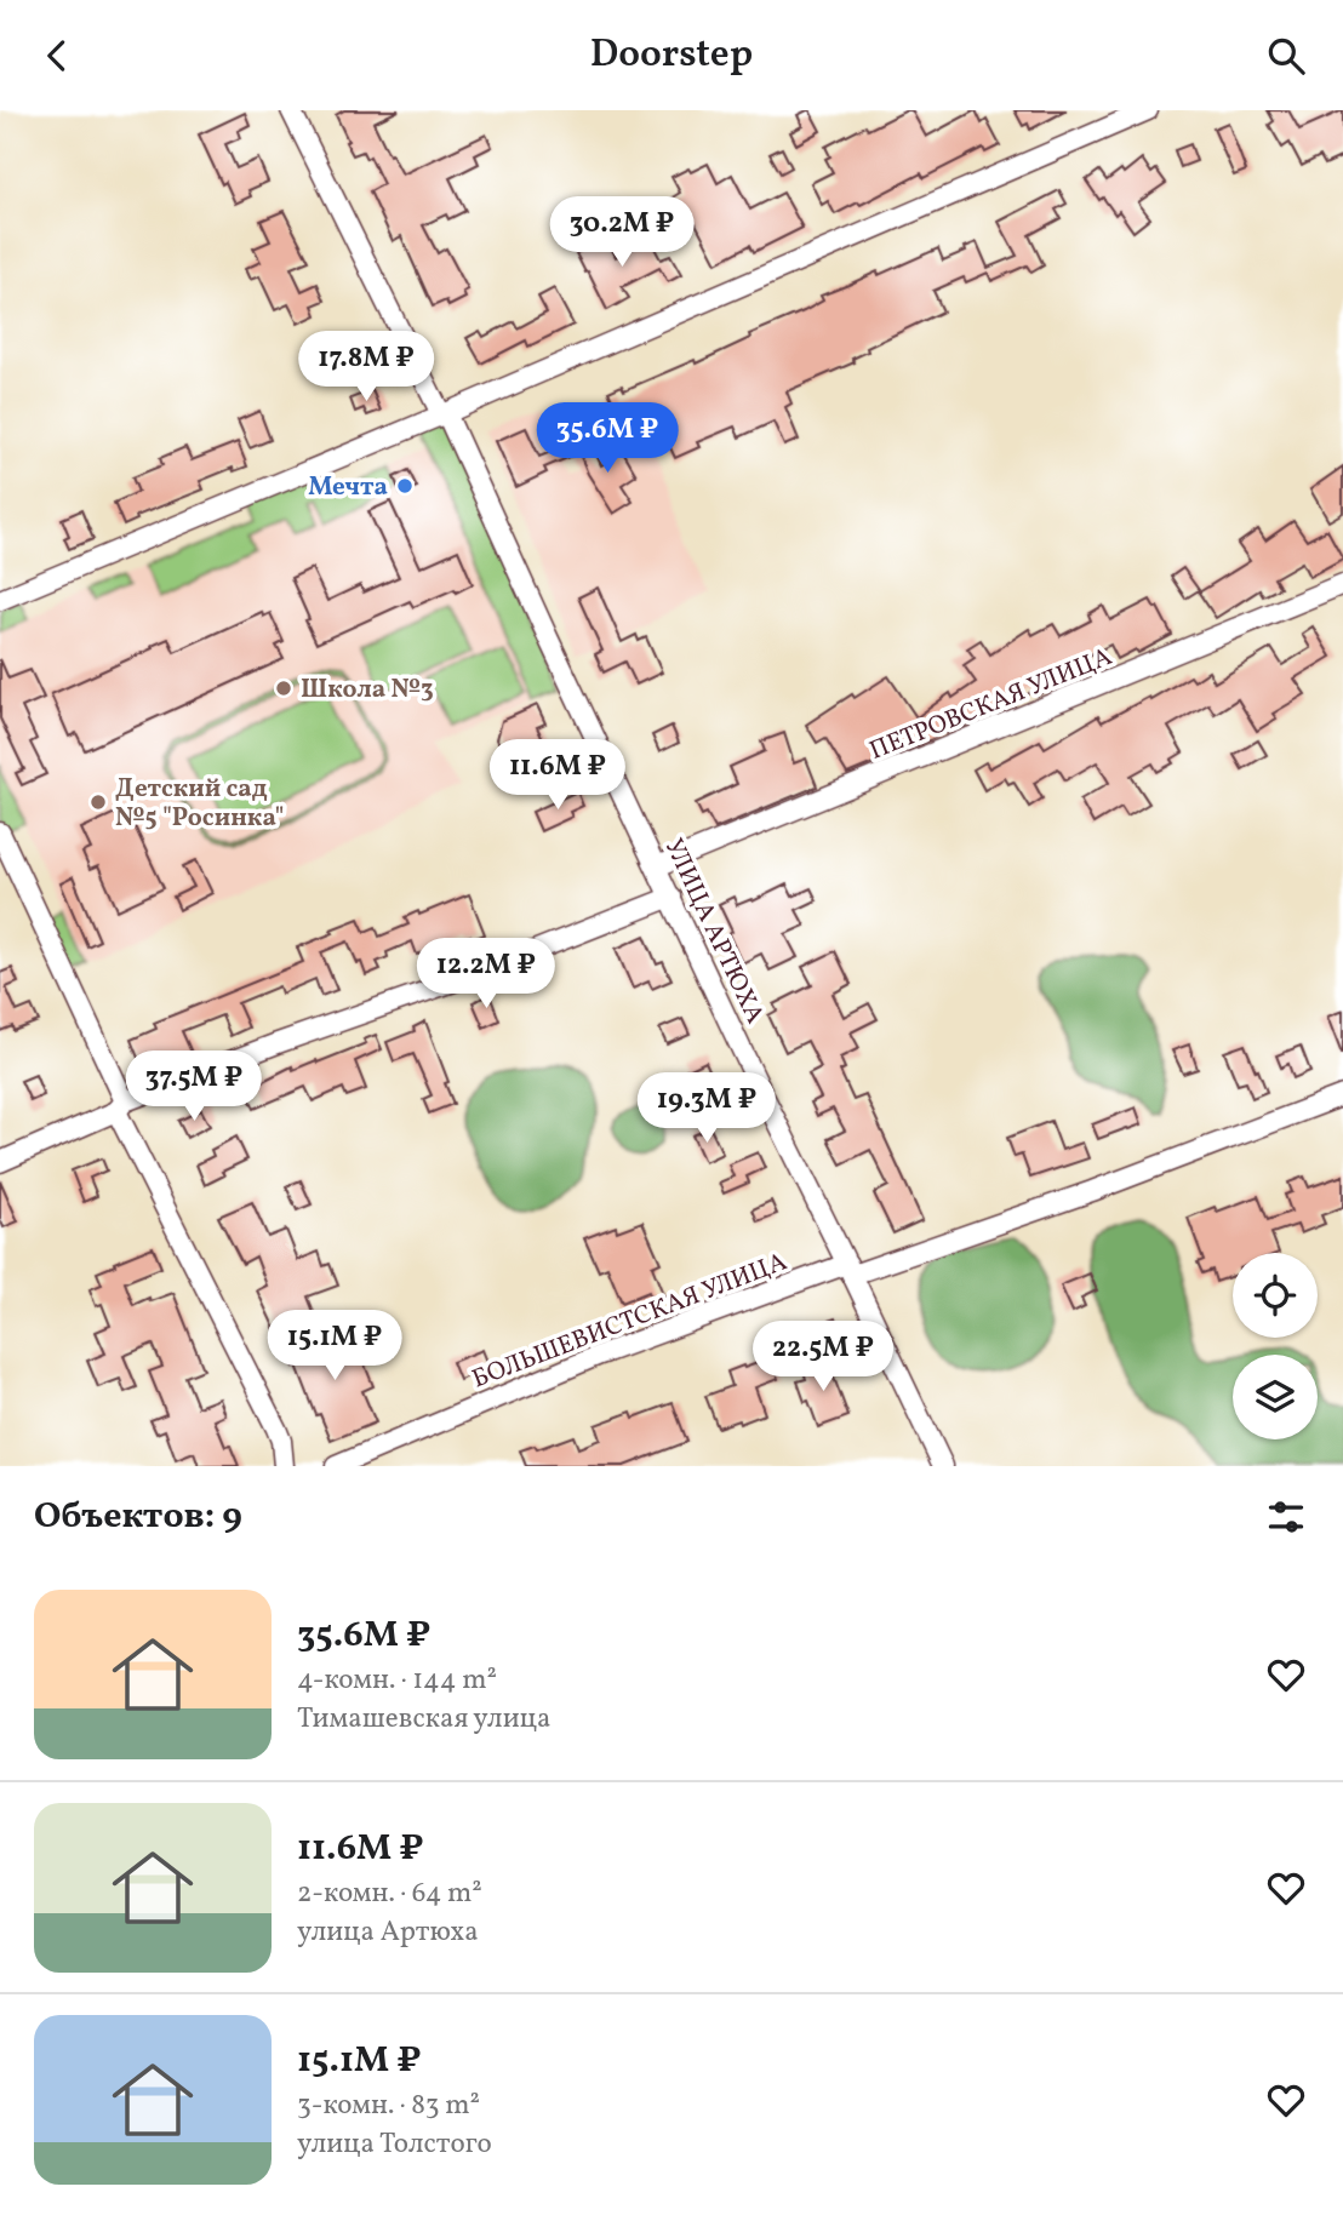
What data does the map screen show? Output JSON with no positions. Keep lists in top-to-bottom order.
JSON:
{
  "streets": {
    "street": ["ПЕТРОВСКАЯ УЛИЦА", "УЛИЦА АРТЮХА", "БОЛЬШЕВИСТСКАЯ УЛИЦА"]
  },
  "crossings": [
    ["ПЕТРОВСКАЯ УЛИЦА", "УЛИЦА АРТЮХА"],
    ["УЛИЦА АРТЮХА", "БОЛЬШЕВИСТСКАЯ УЛИЦА"]
  ],
  "places": ["Мечта", "Школа №3", "Детский сад №5 \"Росинка\""],
  "page": {
    "header": "Doorstep",
    "price": [
      "30.2M ₽",
      "17.8M ₽",
      "35.6M ₽",
      "11.6M ₽",
      "12.2M ₽",
      "37.5M ₽",
      "19.3M ₽",
      "15.1M ₽",
      "22.5M ₽"
    ],
    "heading": "Объектов: 9",
    "list": [
      {
        "name": "35.6M ₽",
        "note": "4-комн. · 144 m² · Тимашевская улица"
      },
      {
        "name": "11.6M ₽",
        "note": "2-комн. · 64 m² · улица Артюха"
      },
      {
        "name": "15.1M ₽",
        "note": "3-комн. · 83 m² · улица Толстого"
      }
    ]
  }
}
